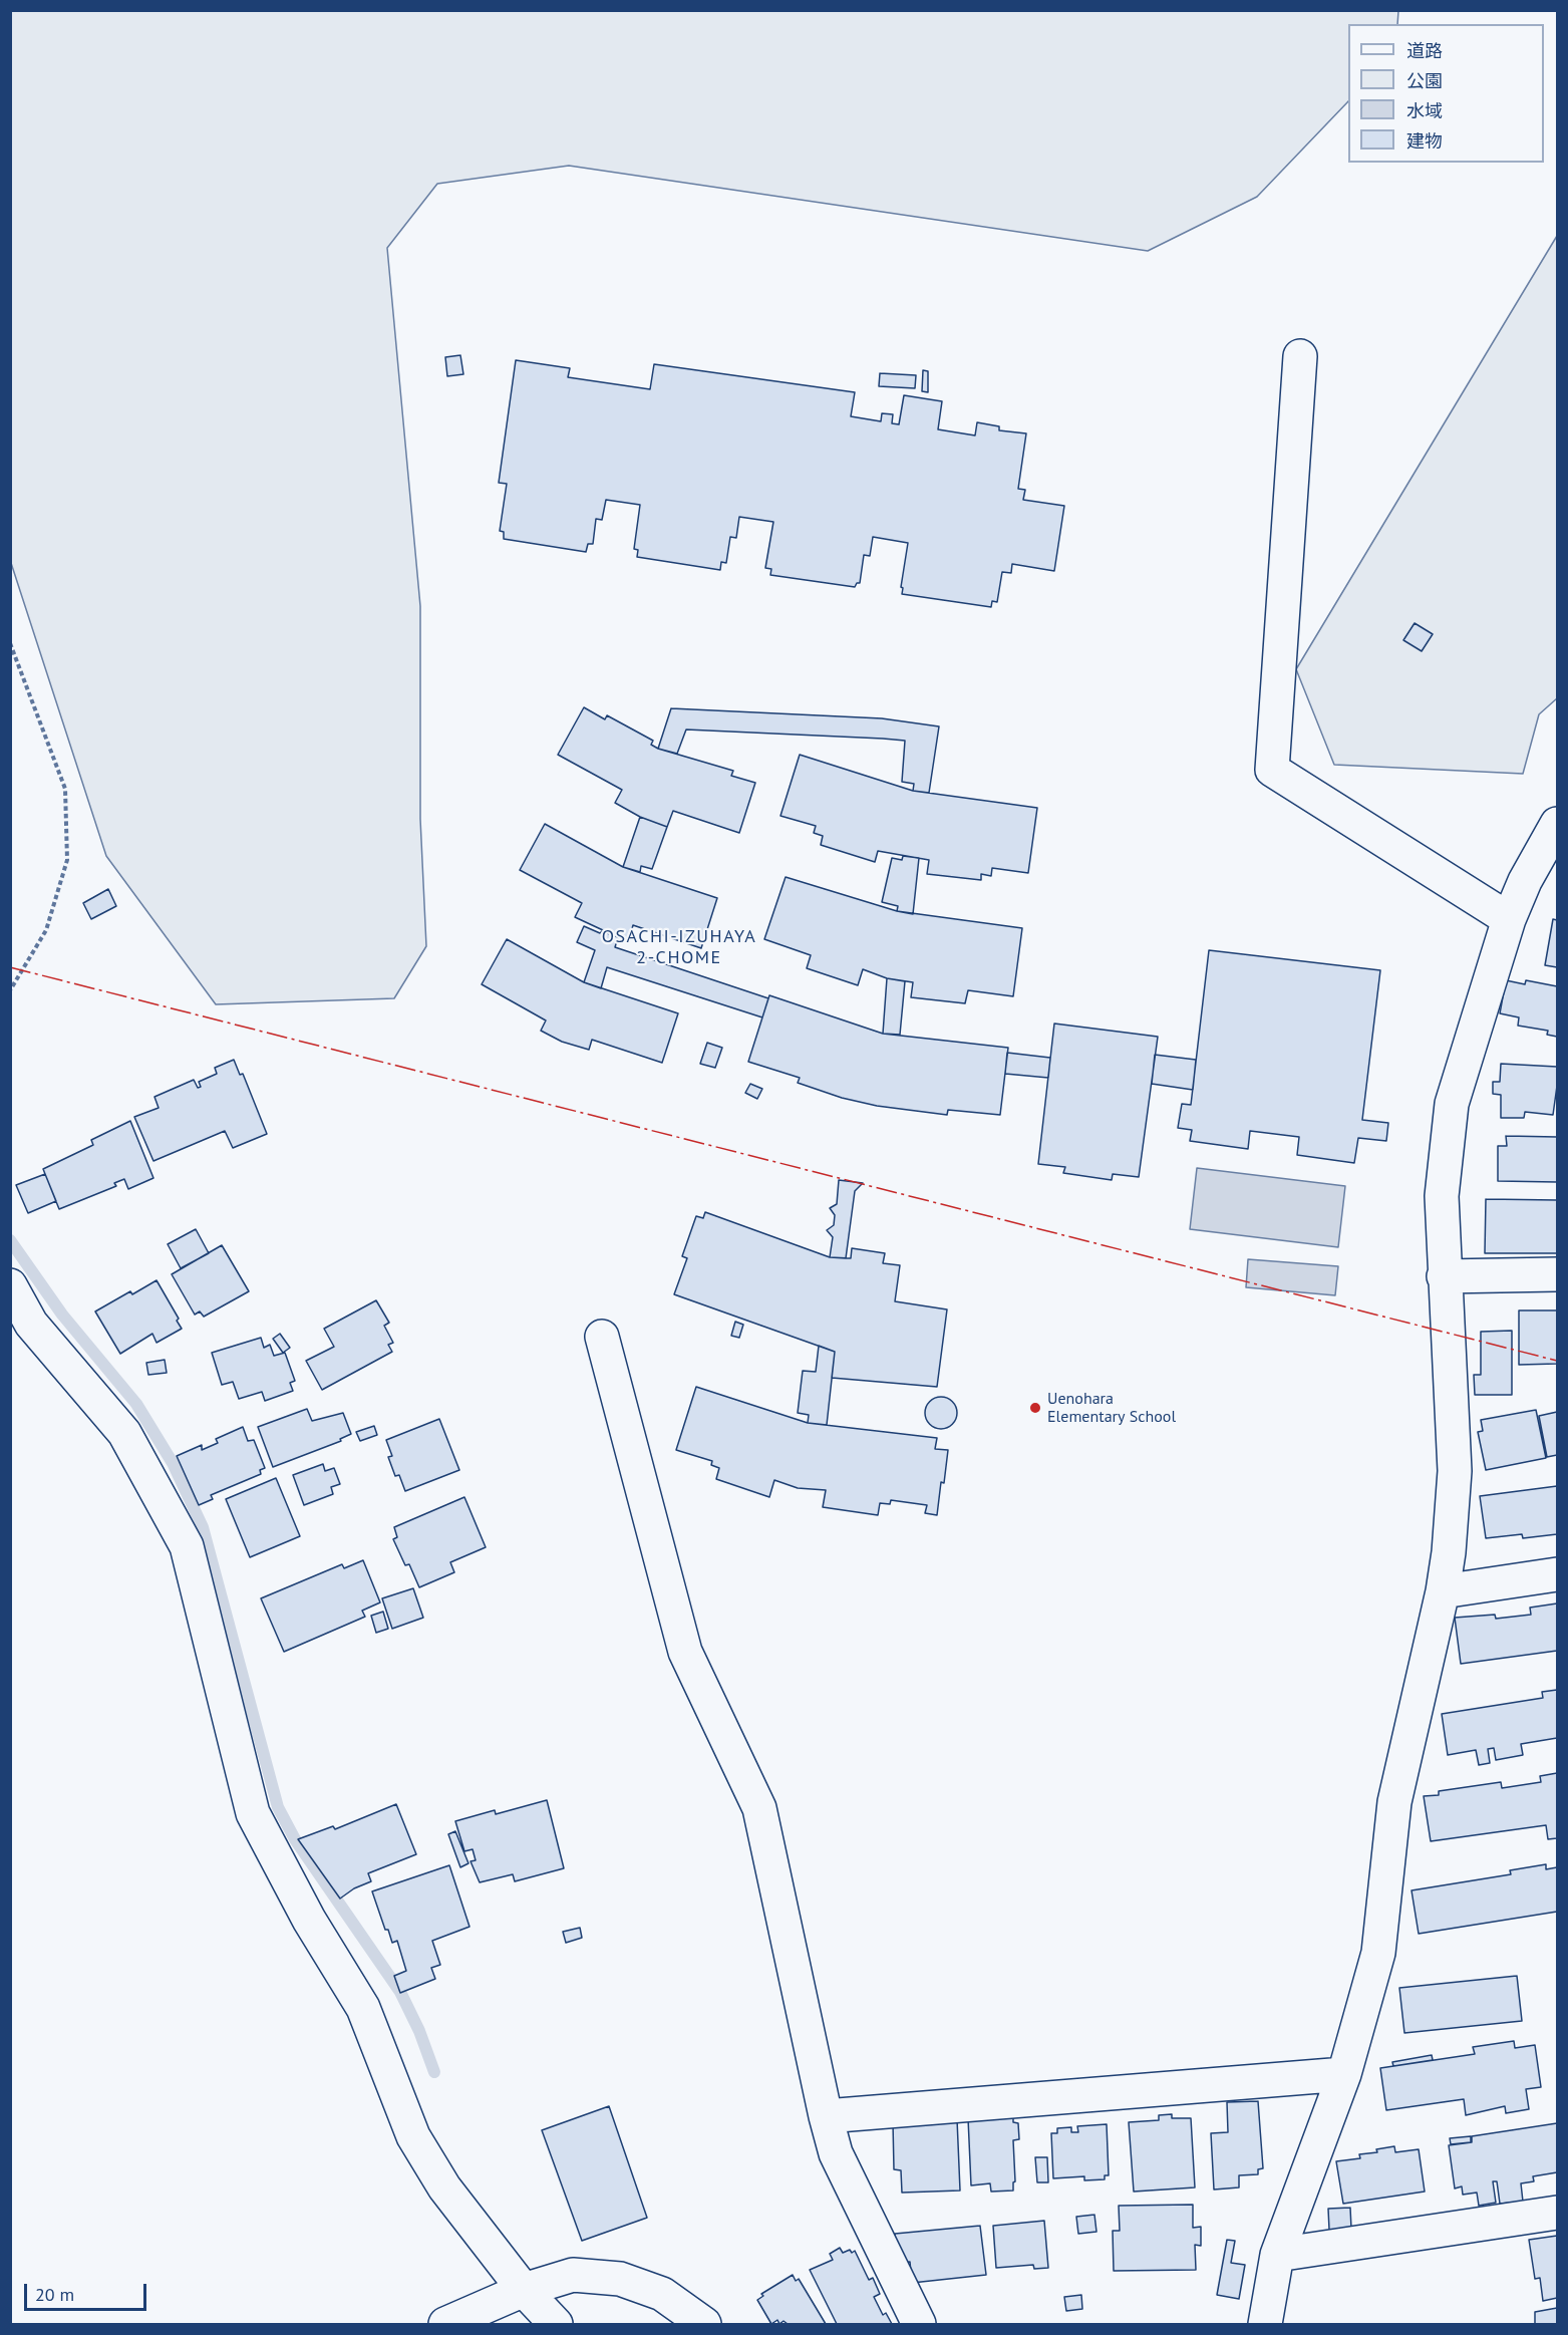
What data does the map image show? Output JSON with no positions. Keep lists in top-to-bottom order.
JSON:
{
  "districts": ["OSACHI-IZUHAYA 2-CHOME"],
  "places": ["Uenohara Elementary School"],
  "legend": [
    "道路",
    "公園",
    "水域",
    "建物"
  ],
  "scale_bar": "20 m"
}
